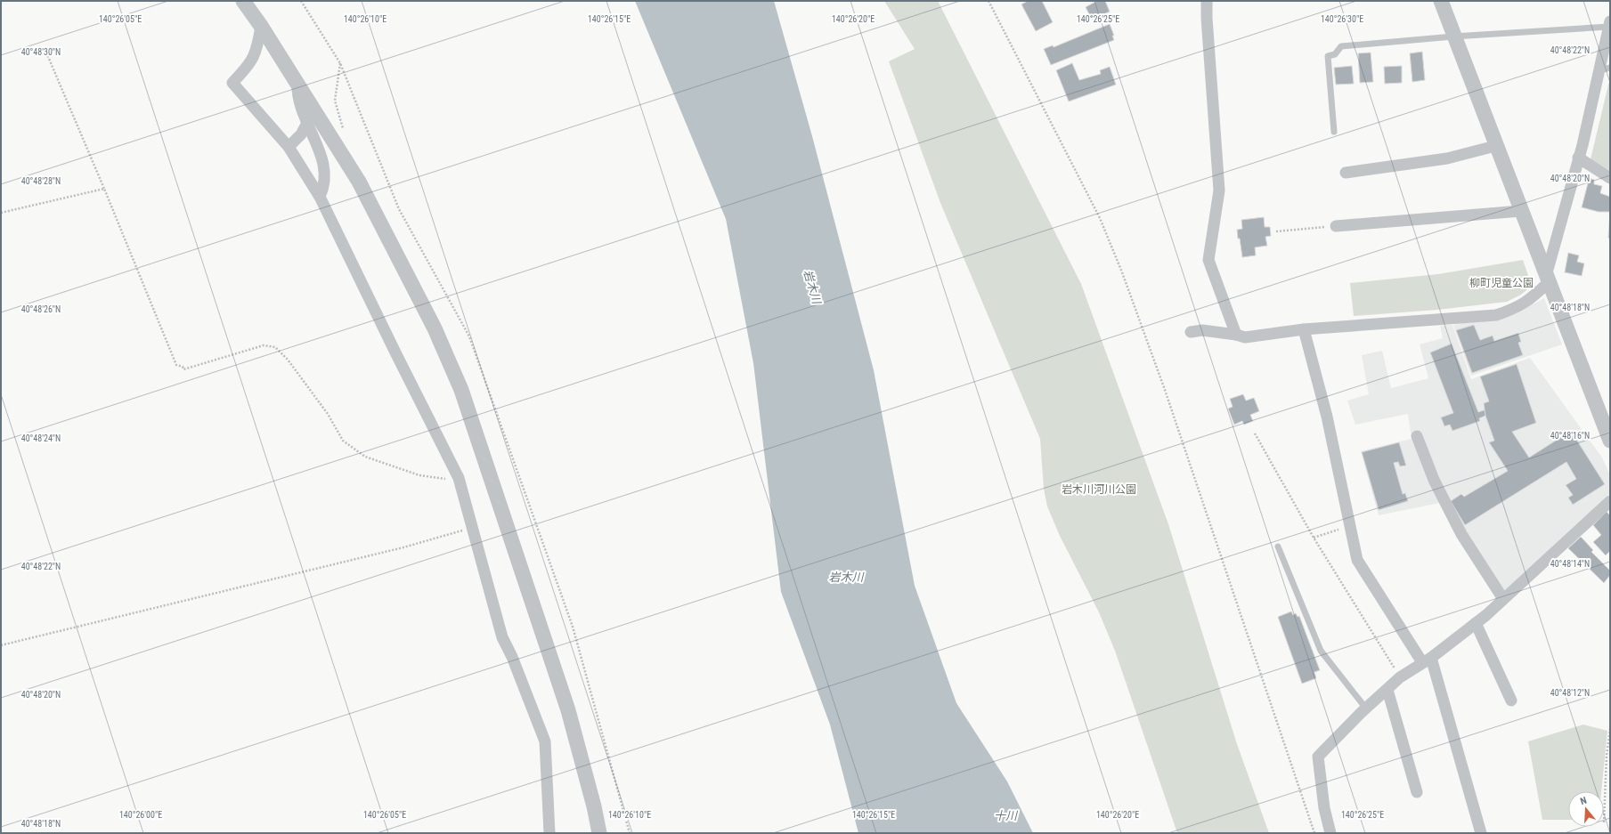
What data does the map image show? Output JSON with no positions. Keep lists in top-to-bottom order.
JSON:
{
  "water": ["岩木川", "十川"],
  "parks": ["柳町児童公園", "岩木川河川公園"],
  "north": "top",
  "coordinates": [
    "140°26'05\"E",
    "140°26'10\"E",
    "140°26'15\"E",
    "140°26'20\"E",
    "140°26'25\"E",
    "140°26'30\"E",
    "40°48'22\"N",
    "40°48'30\"N",
    "40°48'20\"N",
    "40°48'28\"N",
    "40°48'18\"N",
    "40°48'26\"N",
    "40°48'16\"N",
    "40°48'24\"N",
    "40°48'14\"N",
    "40°48'12\"N",
    "140°26'00\"E"
  ]
}
